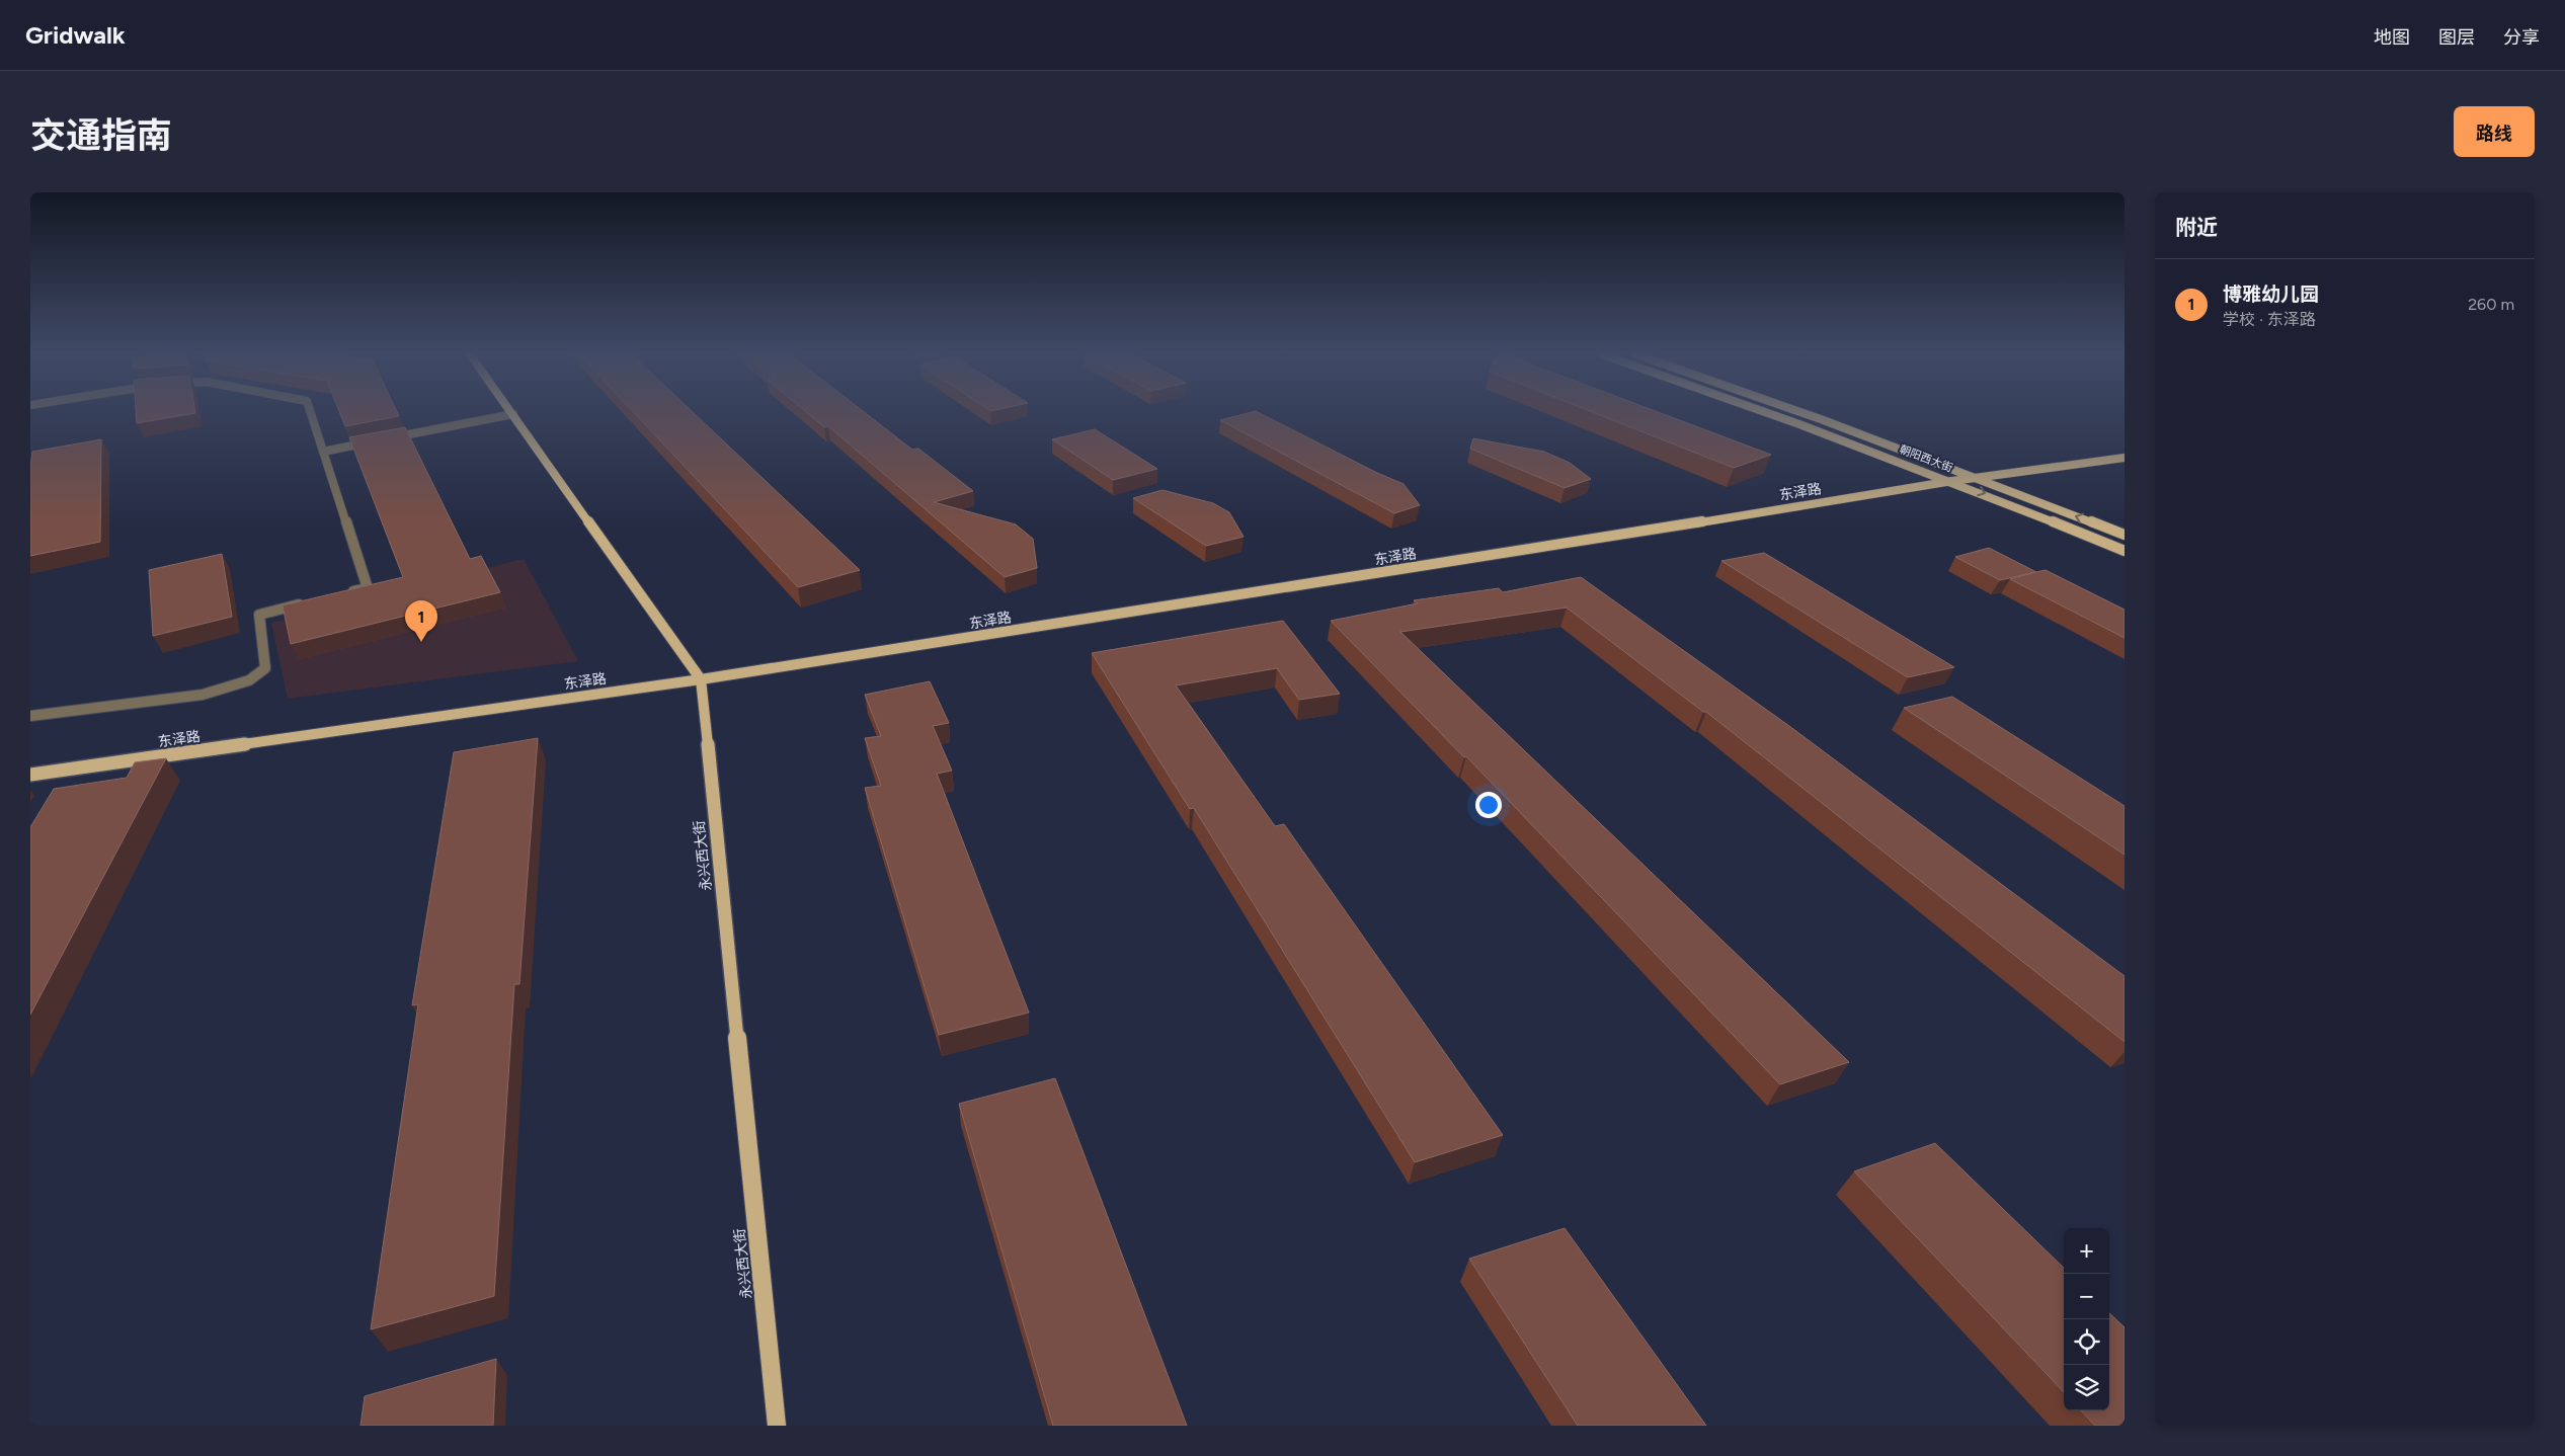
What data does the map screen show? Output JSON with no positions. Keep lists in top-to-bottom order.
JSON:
{
  "streets": {
    "main road": ["朝阳西大街", "东泽路", "永兴西大街"]
  },
  "crossings": [
    ["朝阳西大街", "东泽路"],
    ["东泽路", "永兴西大街"]
  ],
  "page": {
    "header": "Gridwalk",
    "nav": ["地图", "图层", "分享"],
    "title": "交通指南",
    "buttons": "路线",
    "heading": "附近",
    "list": [
      {
        "mark": "1",
        "name": "博雅幼儿园",
        "note": "学校 · 东泽路",
        "value": "260 m"
      }
    ],
    "pins": "1",
    "map_buttons": ["+", "−"]
  }
}
